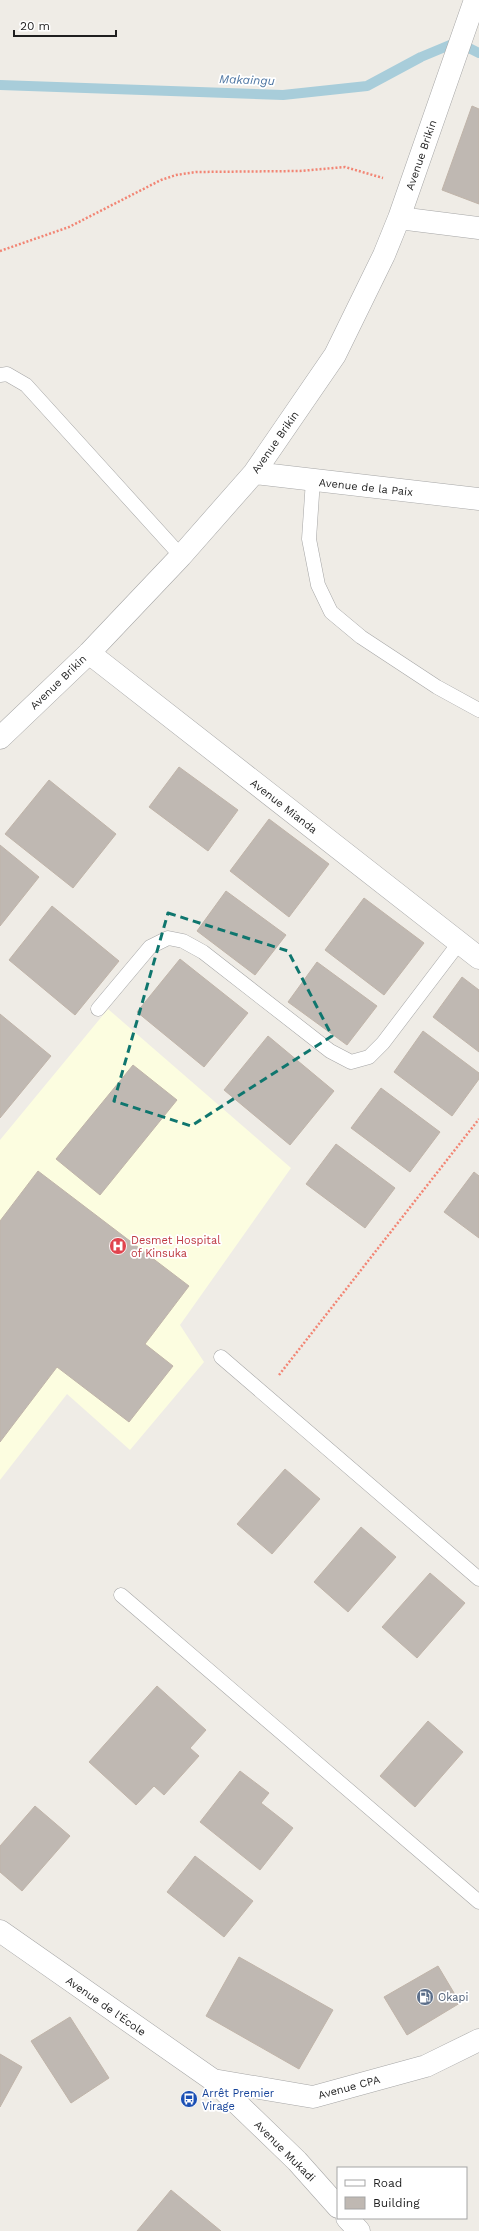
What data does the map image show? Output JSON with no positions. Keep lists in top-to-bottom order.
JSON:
{
  "streets": {
    "street": [
      "Avenue Brikin",
      "Avenue de la Paix",
      "Avenue Mianda",
      "Avenue de l'École",
      "Avenue CPA",
      "Avenue Mukadi"
    ]
  },
  "crossings": [
    ["Avenue Brikin", "Avenue de la Paix"],
    ["Avenue Brikin", "Avenue Mianda"],
    ["Avenue de l'École", "Avenue CPA"],
    ["Avenue de l'École", "Avenue Mukadi"],
    ["Avenue CPA", "Avenue Mukadi"]
  ],
  "water": ["Makaingu"],
  "places": {
    "hospital": ["Desmet Hospital of Kinsuka"],
    "fuel station": ["Okapi"],
    "bus stop": ["Arrêt Premier Virage"]
  },
  "legend": ["Road", "Building"],
  "scale_bar": "20 m"
}
